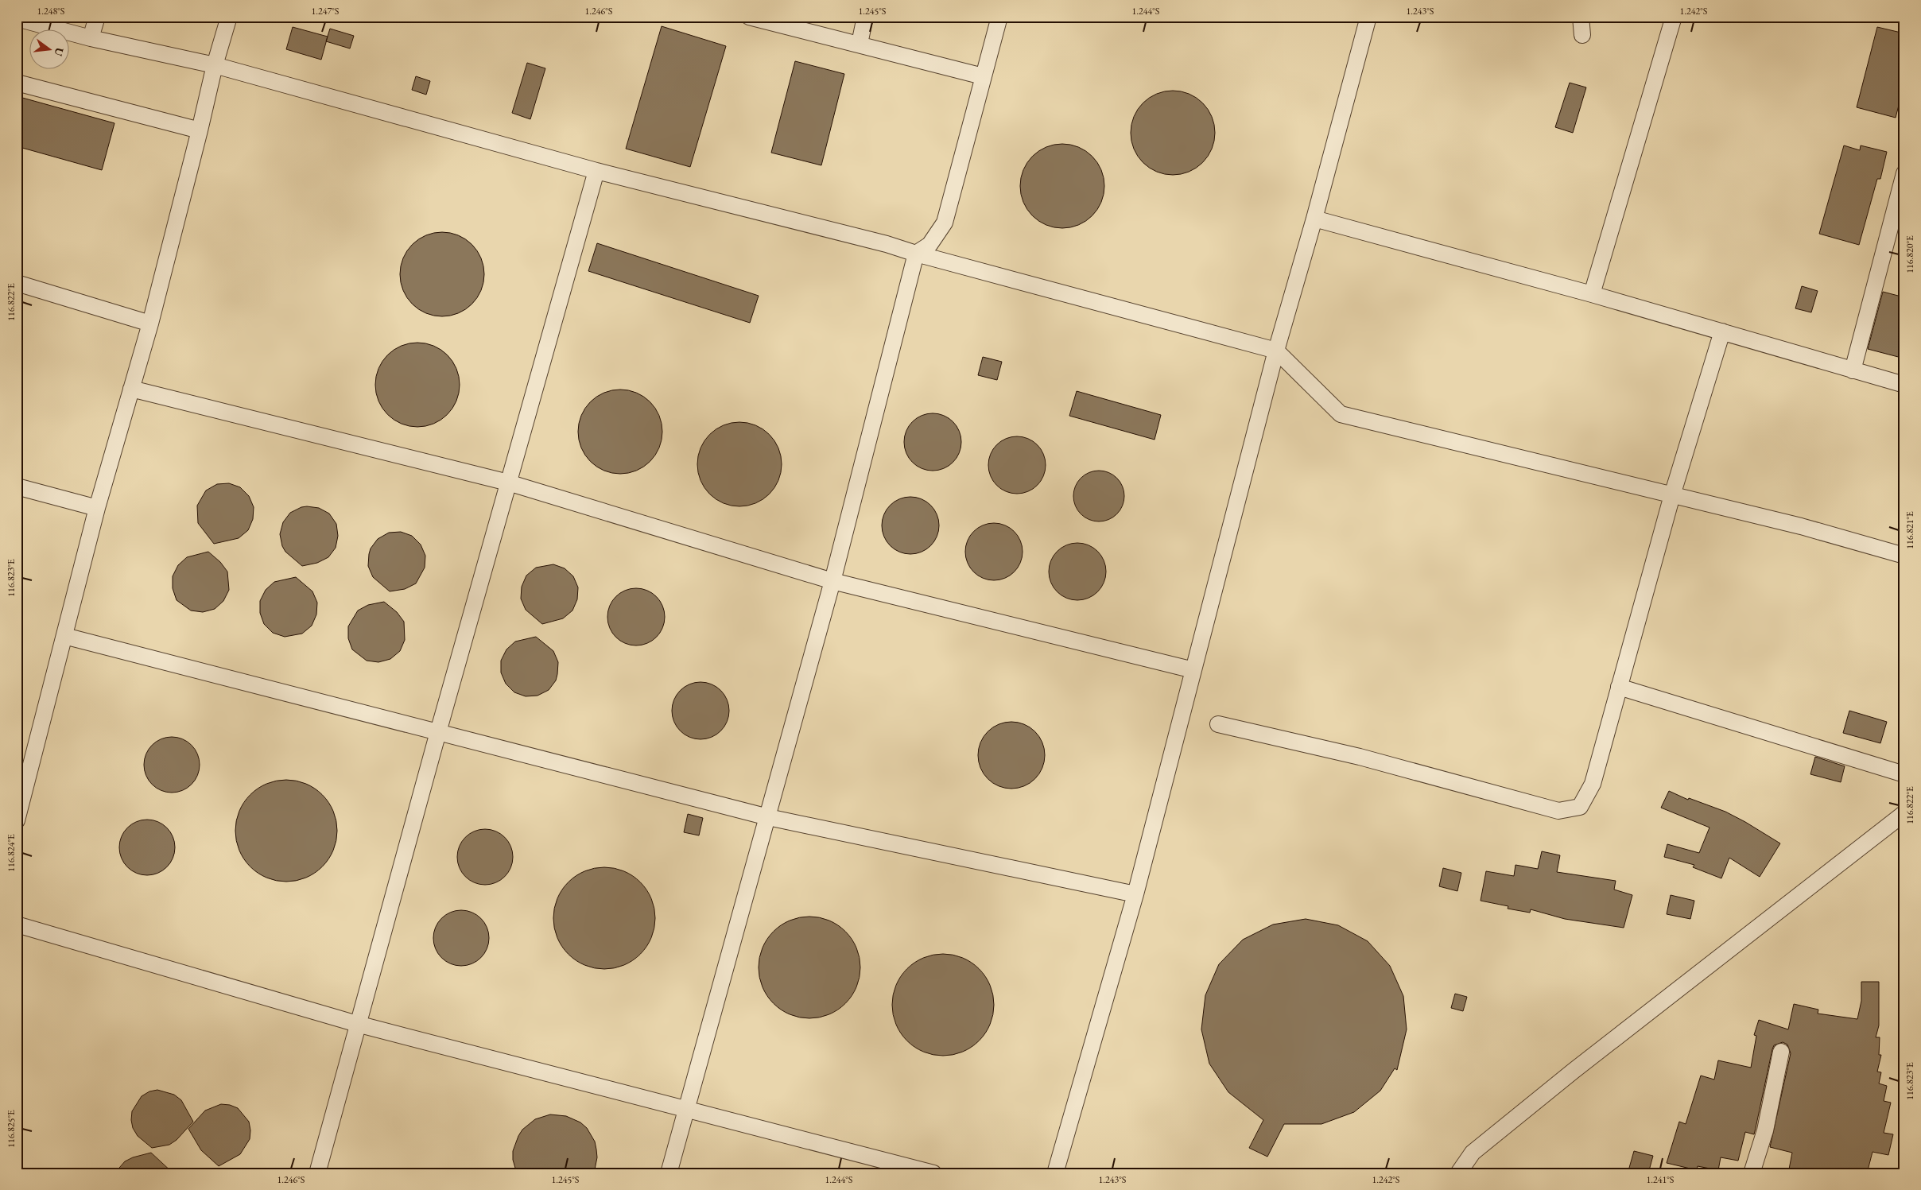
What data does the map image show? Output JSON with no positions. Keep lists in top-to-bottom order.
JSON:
{
  "north": "right",
  "coordinates": [
    "1.248°S",
    "1.247°S",
    "1.246°S",
    "1.245°S",
    "1.244°S",
    "1.243°S",
    "1.242°S",
    "116.820°E",
    "116.822°E",
    "116.821°E",
    "116.823°E",
    "116.824°E",
    "116.825°E",
    "1.241°S"
  ]
}
